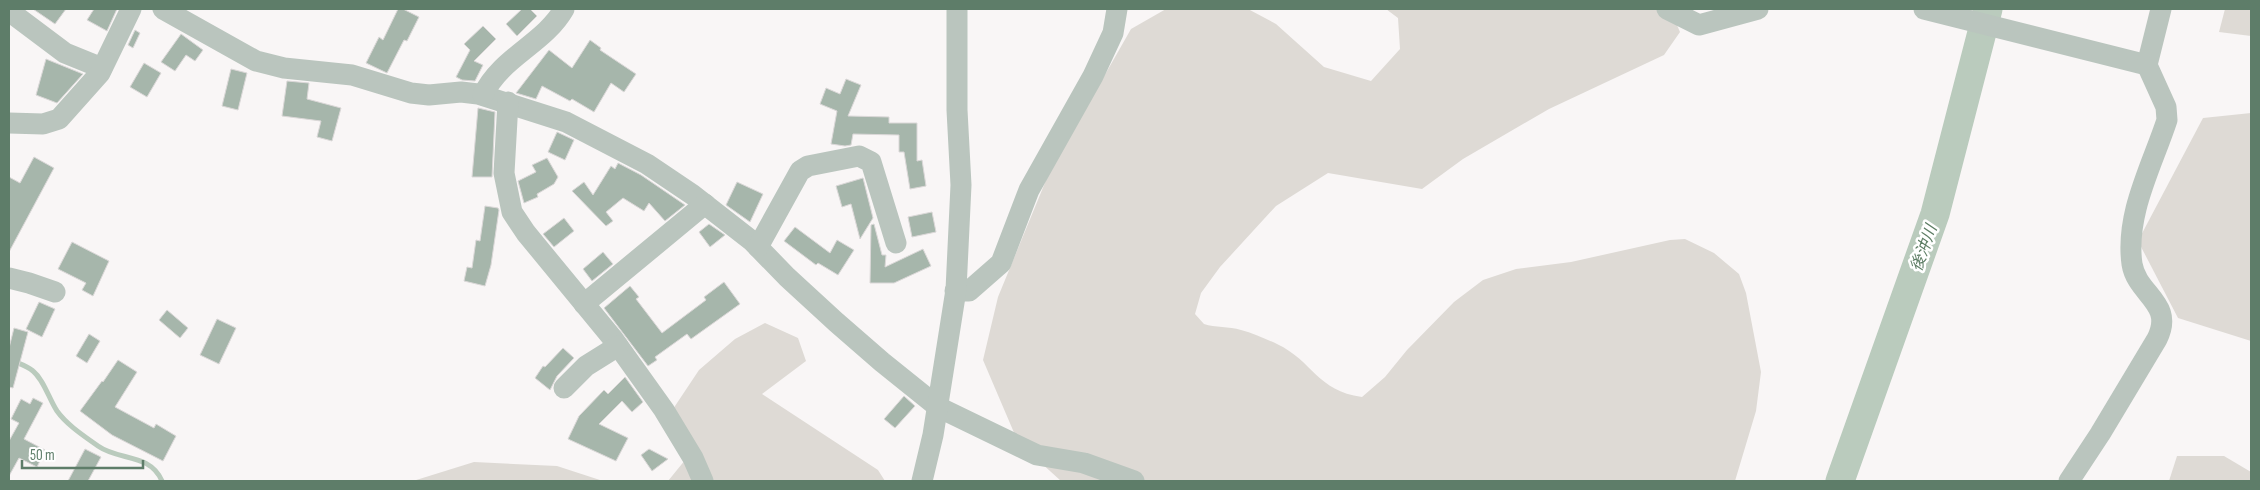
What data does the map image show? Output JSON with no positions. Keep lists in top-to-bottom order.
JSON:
{
  "water": ["後沖川"],
  "scale_bar": "50 m"
}
